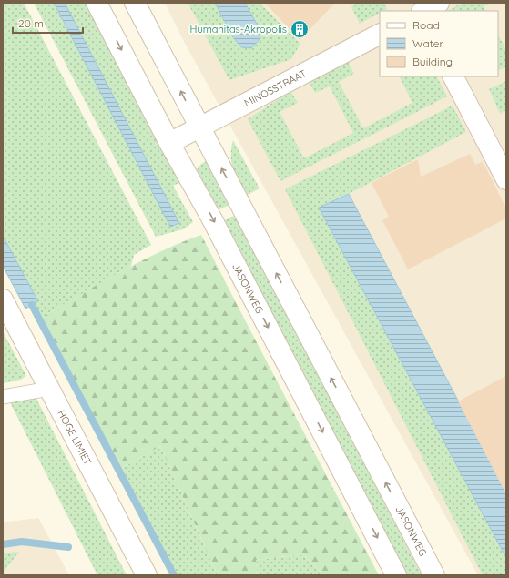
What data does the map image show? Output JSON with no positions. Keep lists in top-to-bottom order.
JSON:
{
  "streets": {
    "street": ["MINOSSTRAAT", "JASONWEG", "HOGE LIMIET"]
  },
  "crossings": [
    ["MINOSSTRAAT", "JASONWEG"]
  ],
  "places": {
    "building": ["Humanitas-Akropolis"]
  },
  "legend": ["Road", "Water", "Building"],
  "scale_bar": "20 m"
}
